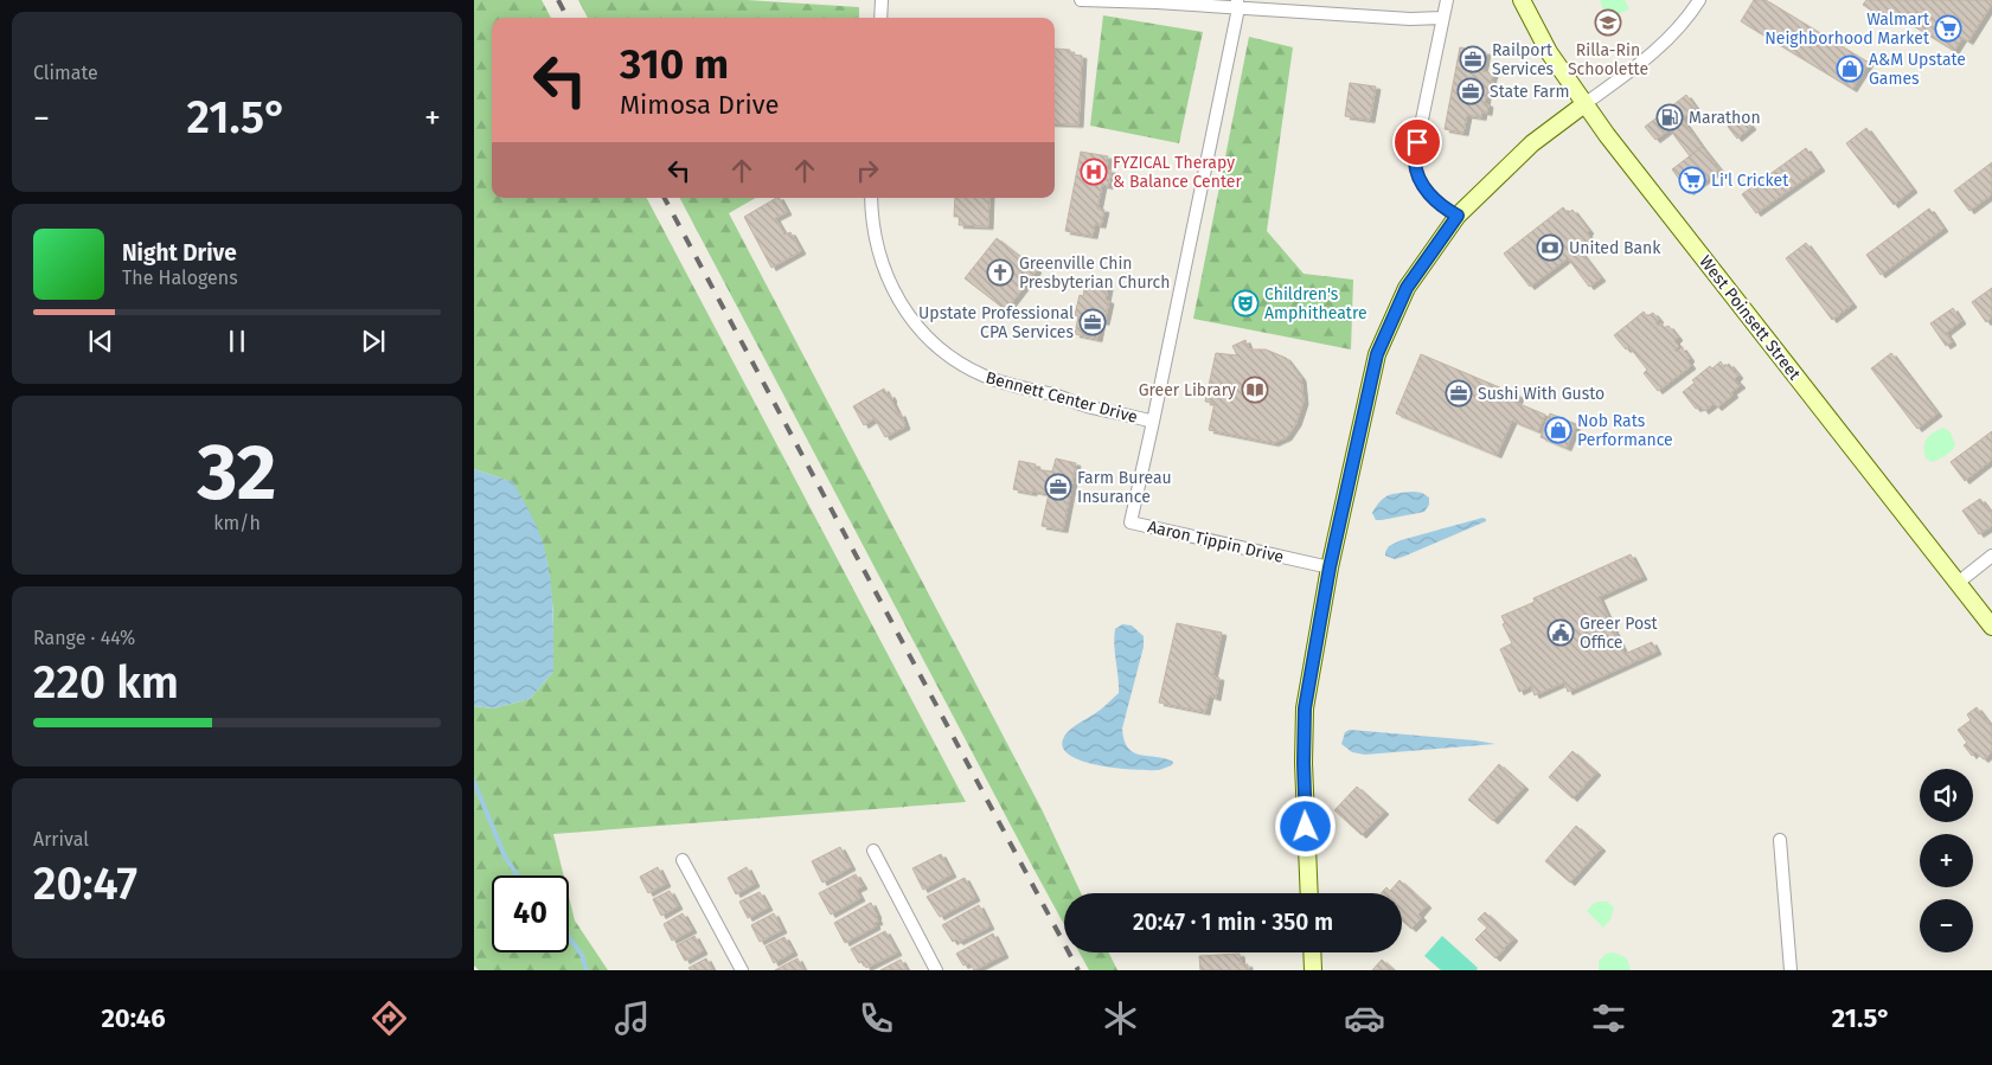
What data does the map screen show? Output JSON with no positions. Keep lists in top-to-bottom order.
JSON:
{
  "streets": {
    "street": ["West Poinsett Street", "Bennett Center Drive", "Aaron Tippin Drive"]
  },
  "crossings": [
    ["Bennett Center Drive", "Aaron Tippin Drive"]
  ],
  "places": {
    "school or university": ["Rilla-Rin Schoolette"],
    "supermarket": ["Walmart Neighborhood Market", "Li'l Cricket"],
    "office": [
      "Railport Services",
      "State Farm",
      "Upstate Professional CPA Services",
      "Sushi With Gusto",
      "Farm Bureau Insurance"
    ],
    "shop": ["A&M Upstate Games", "Nob Rats Performance"],
    "fuel station": ["Marathon"],
    "hospital": ["FYZICAL Therapy & Balance Center"],
    "bank": ["United Bank"],
    "church": ["Greenville Chin Presbyterian Church"],
    "theatre": ["Children's Amphitheatre"],
    "library": ["Greer Library"],
    "public building": ["Greer Post Office"]
  },
  "page": {
    "tile": [
      "Climate",
      ["32", "km/h"],
      ["Range · 44%", "220 km"],
      ["Arrival", "20:47"]
    ],
    "turn": ["310 m", "Mimosa Drive"],
    "heat": ["−", "21.5°", "+"],
    "song": ["Night Drive", "The Halogens"],
    "map_buttons": ["+", "−"],
    "limit": "40",
    "trip": "20:47 · 1 min · 350 m",
    "tabs": ["20:46", "21.5°"]
  }
}
